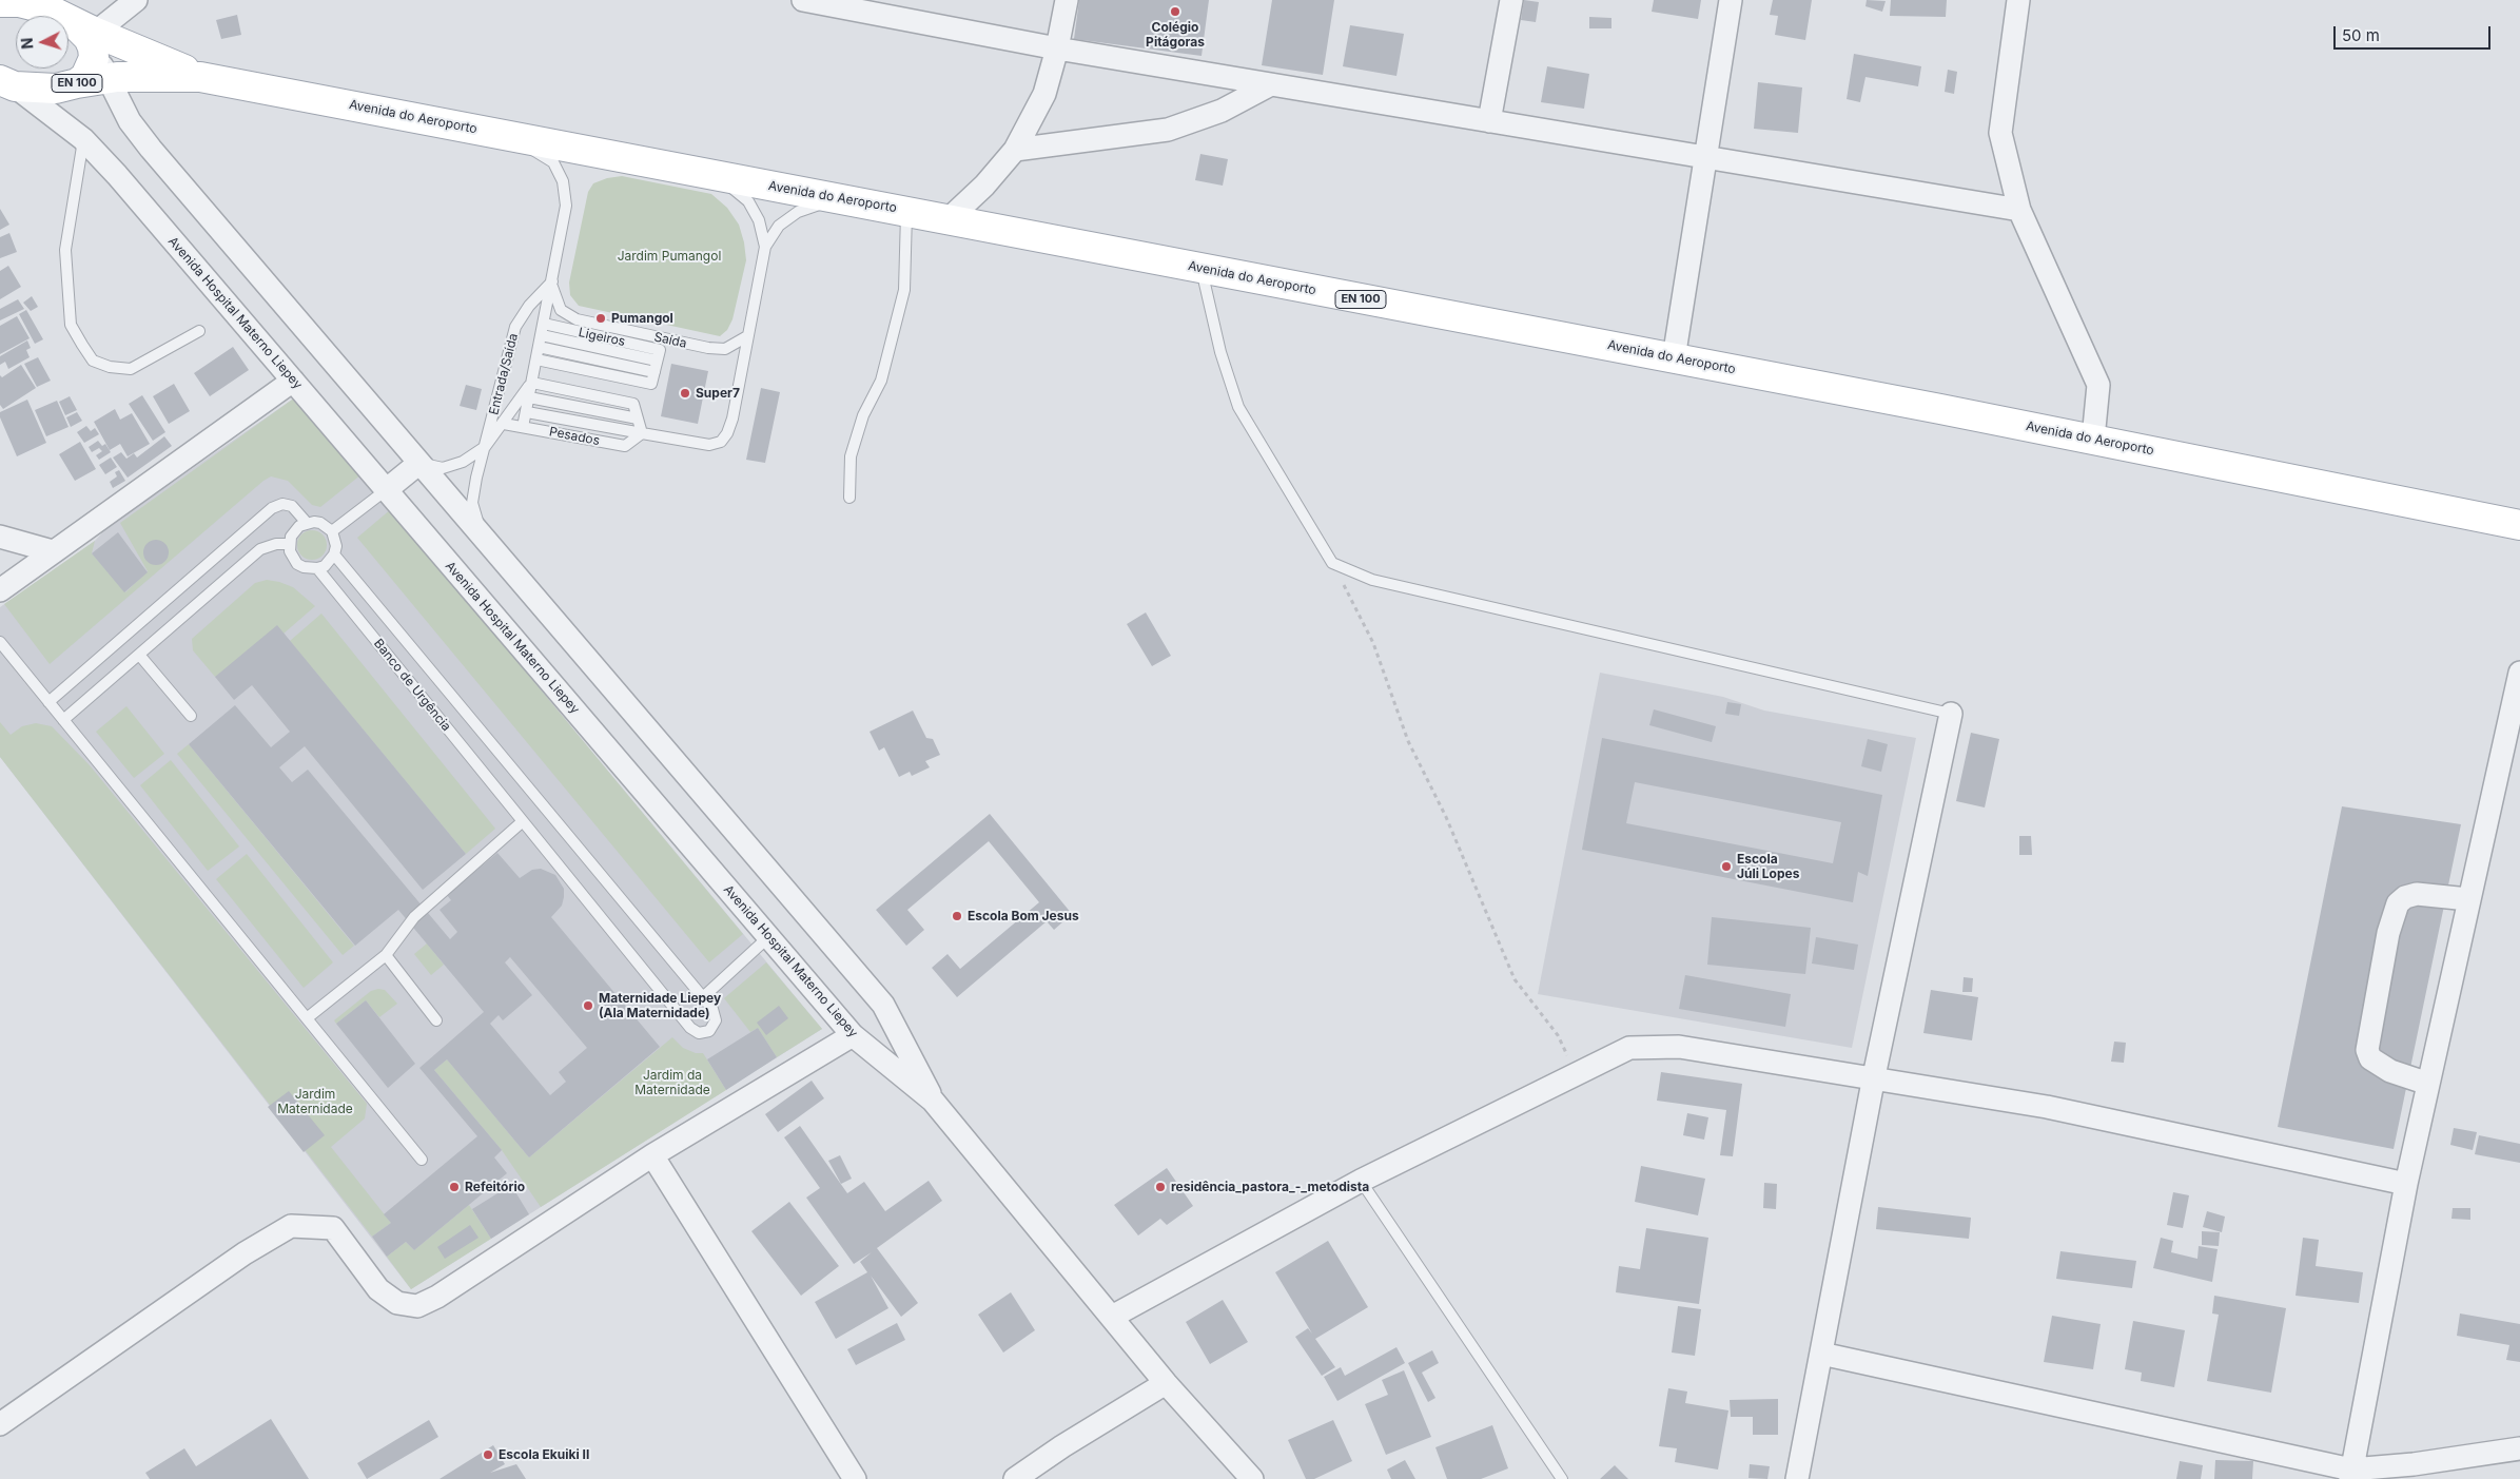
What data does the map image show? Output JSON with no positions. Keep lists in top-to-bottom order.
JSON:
{
  "streets": {
    "main road": ["EN 100", "Avenida do Aeroporto"],
    "street": ["Avenida Hospital Materno Liepey"],
    "lane": [
      "Ligeiros",
      "Saída",
      "Entrada/Saída",
      "Pesados",
      "Banco de Urgência"
    ]
  },
  "crossings": [
    ["EN 100", "Avenida do Aeroporto"],
    ["EN 100", "Avenida Hospital Materno Liepey"],
    ["Saída", "Entrada/Saída"],
    ["Saída", "Pesados"]
  ],
  "parks": ["Jardim Pumangol", "Jardim da Maternidade", "Jardim Maternidade"],
  "places": [
    "Colégio Pitágoras",
    "Pumangol",
    "Super7",
    "Escola Júli Lopes",
    "Escola Bom Jesus",
    "Maternidade Liepey (Ala Maternidade)",
    "Refeitório",
    "residência_pastora_-_metodista",
    "Escola Ekuiki II"
  ],
  "scale_bar": "50 m",
  "north": "left"
}
